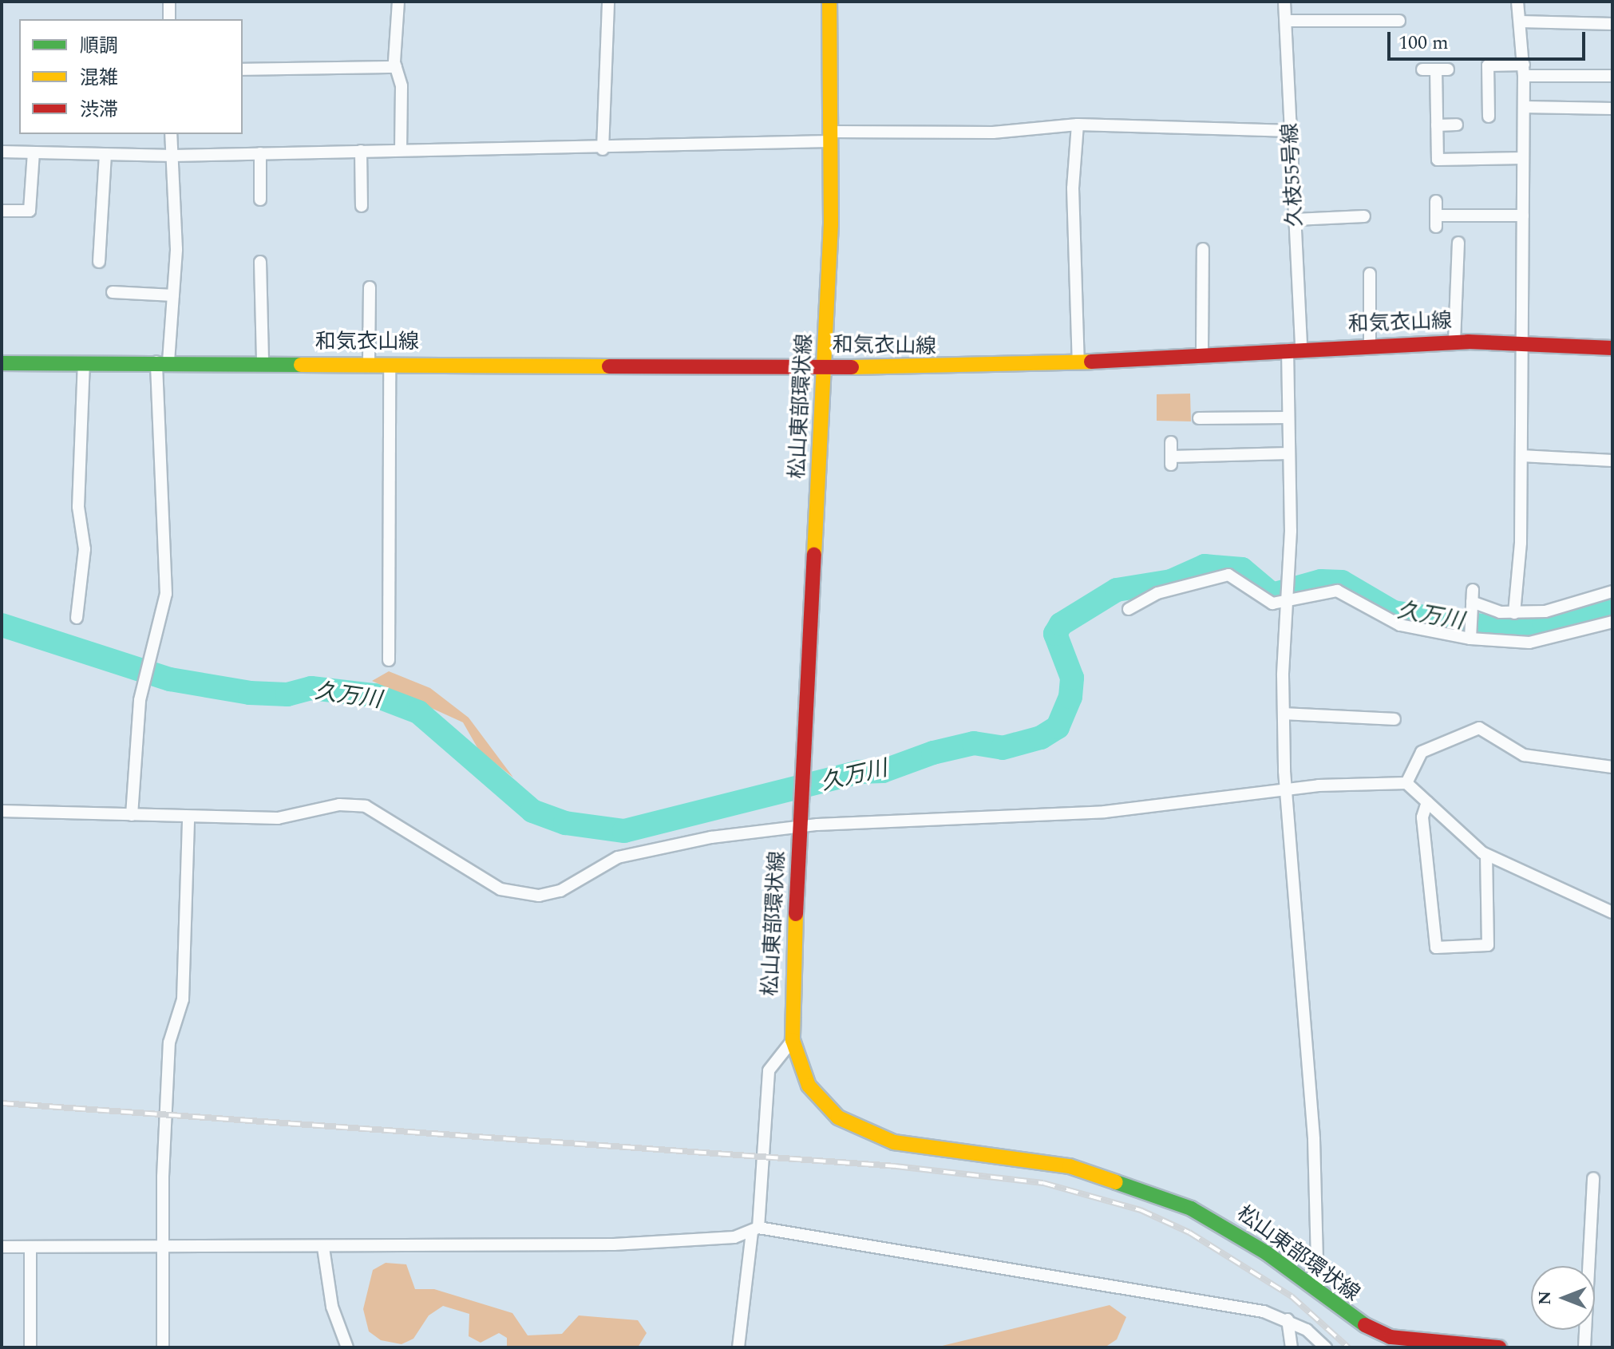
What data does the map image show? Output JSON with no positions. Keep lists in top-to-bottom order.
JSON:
{
  "streets": {
    "main road": ["和気衣山線", "松山東部環状線"],
    "street": ["久枝55号線"]
  },
  "crossings": [
    ["久枝55号線", "和気衣山線"],
    ["久枝55号線", "松山東部環状線"],
    ["和気衣山線", "松山東部環状線"]
  ],
  "water": ["久万川"],
  "legend": ["順調", "混雑", "渋滞"],
  "scale_bar": "100 m",
  "north": "left"
}
